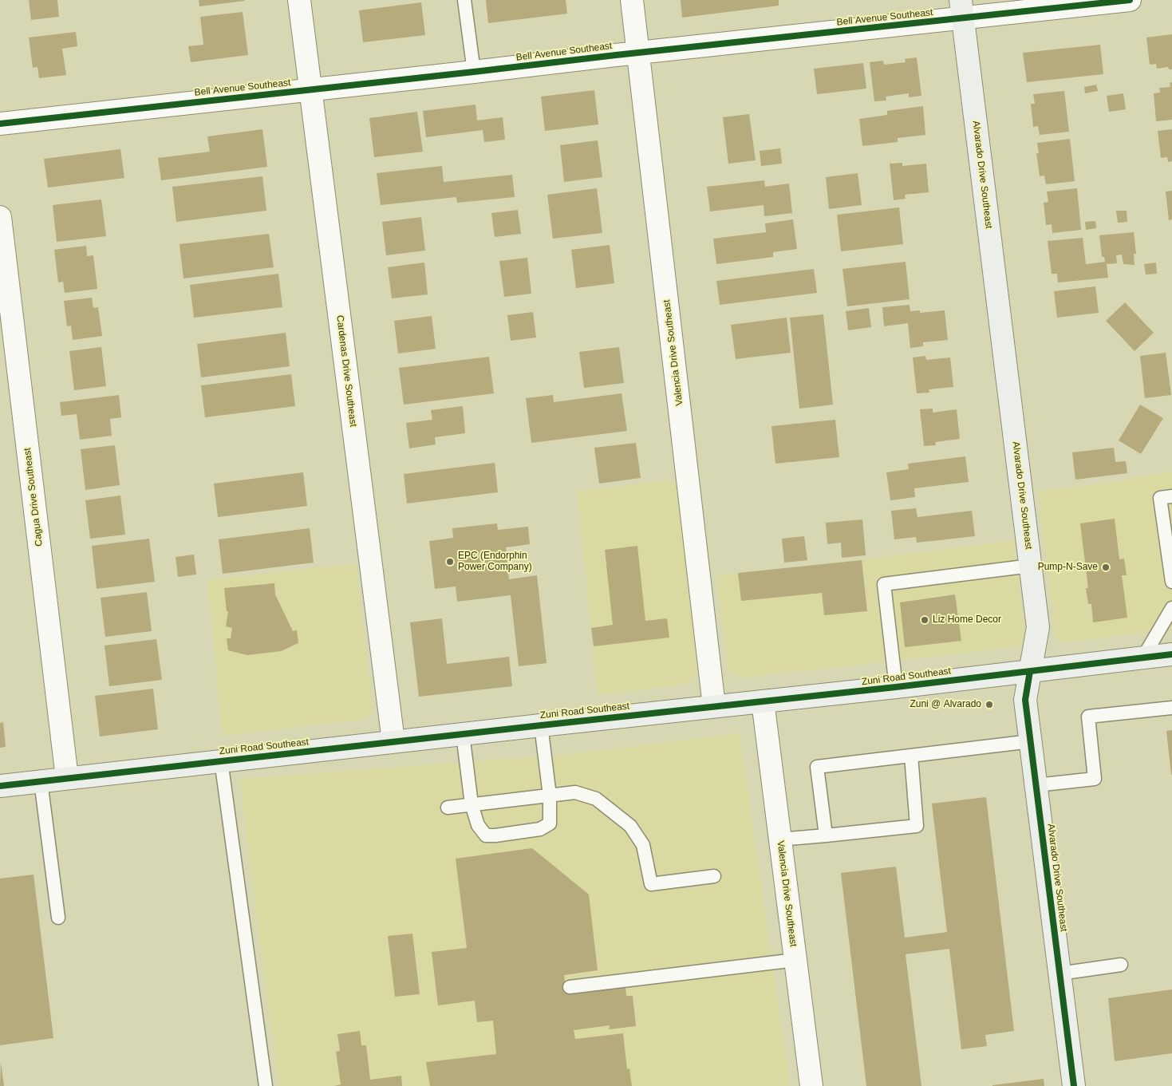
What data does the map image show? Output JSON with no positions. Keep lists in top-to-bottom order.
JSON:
{
  "streets": {
    "street": [
      "Bell Avenue Southeast",
      "Alvarado Drive Southeast",
      "Valencia Drive Southeast",
      "Cardenas Drive Southeast",
      "Cagua Drive Southeast",
      "Zuni Road Southeast"
    ]
  },
  "crossings": [
    ["Bell Avenue Southeast", "Alvarado Drive Southeast"],
    ["Bell Avenue Southeast", "Valencia Drive Southeast"],
    ["Bell Avenue Southeast", "Cardenas Drive Southeast"],
    ["Alvarado Drive Southeast", "Zuni Road Southeast"],
    ["Valencia Drive Southeast", "Zuni Road Southeast"],
    ["Cardenas Drive Southeast", "Zuni Road Southeast"],
    ["Cagua Drive Southeast", "Zuni Road Southeast"]
  ],
  "places": [
    "EPC (Endorphin Power Company)",
    "Pump-N-Save",
    "Liz Home Decor",
    "Zuni @ Alvarado"
  ]
}
